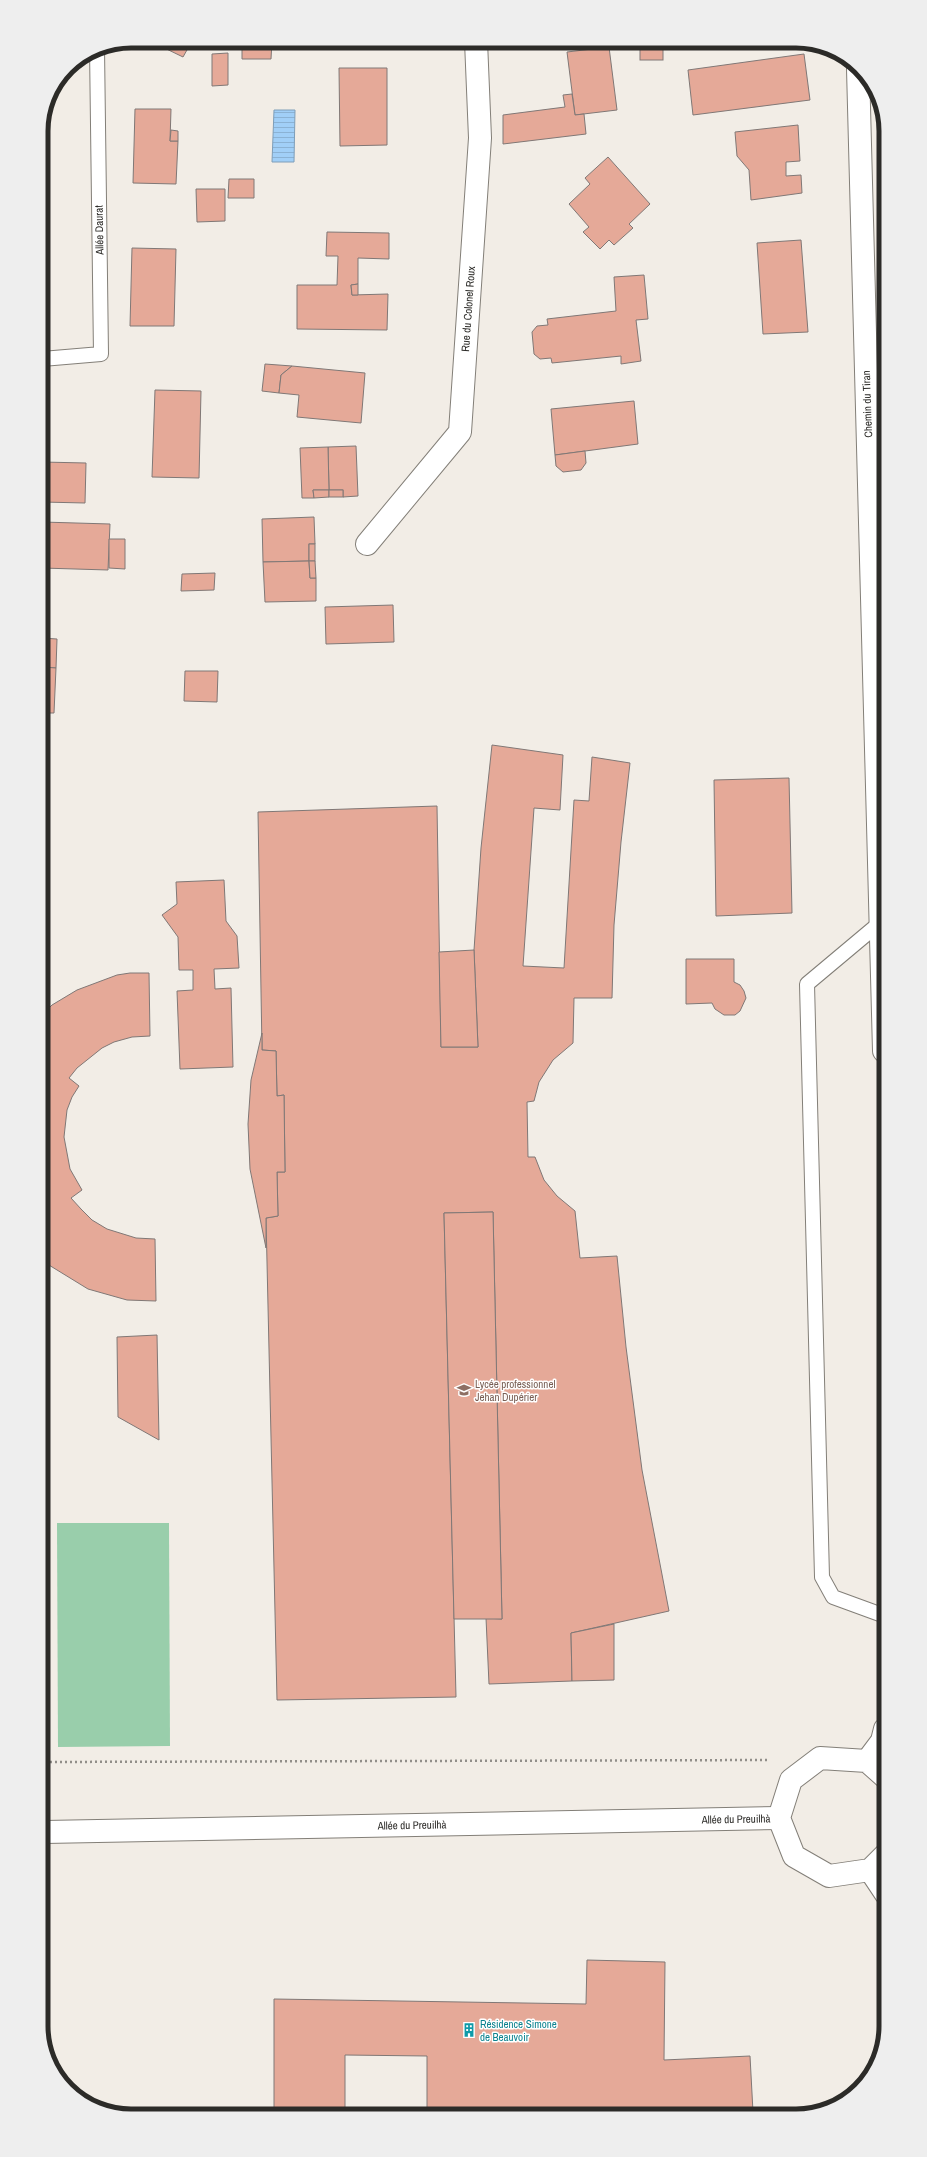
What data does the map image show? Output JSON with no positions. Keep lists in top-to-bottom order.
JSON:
{
  "streets": {
    "street": ["Rue du Colonel Roux", "Chemin du Tiran", "Allée du Preuilhà"],
    "lane": ["Allée Daurat"]
  },
  "places": {
    "school or university": ["Lycée professionnel Jehan Dupérier"],
    "building": ["Résidence Simone de Beauvoir"]
  }
}
